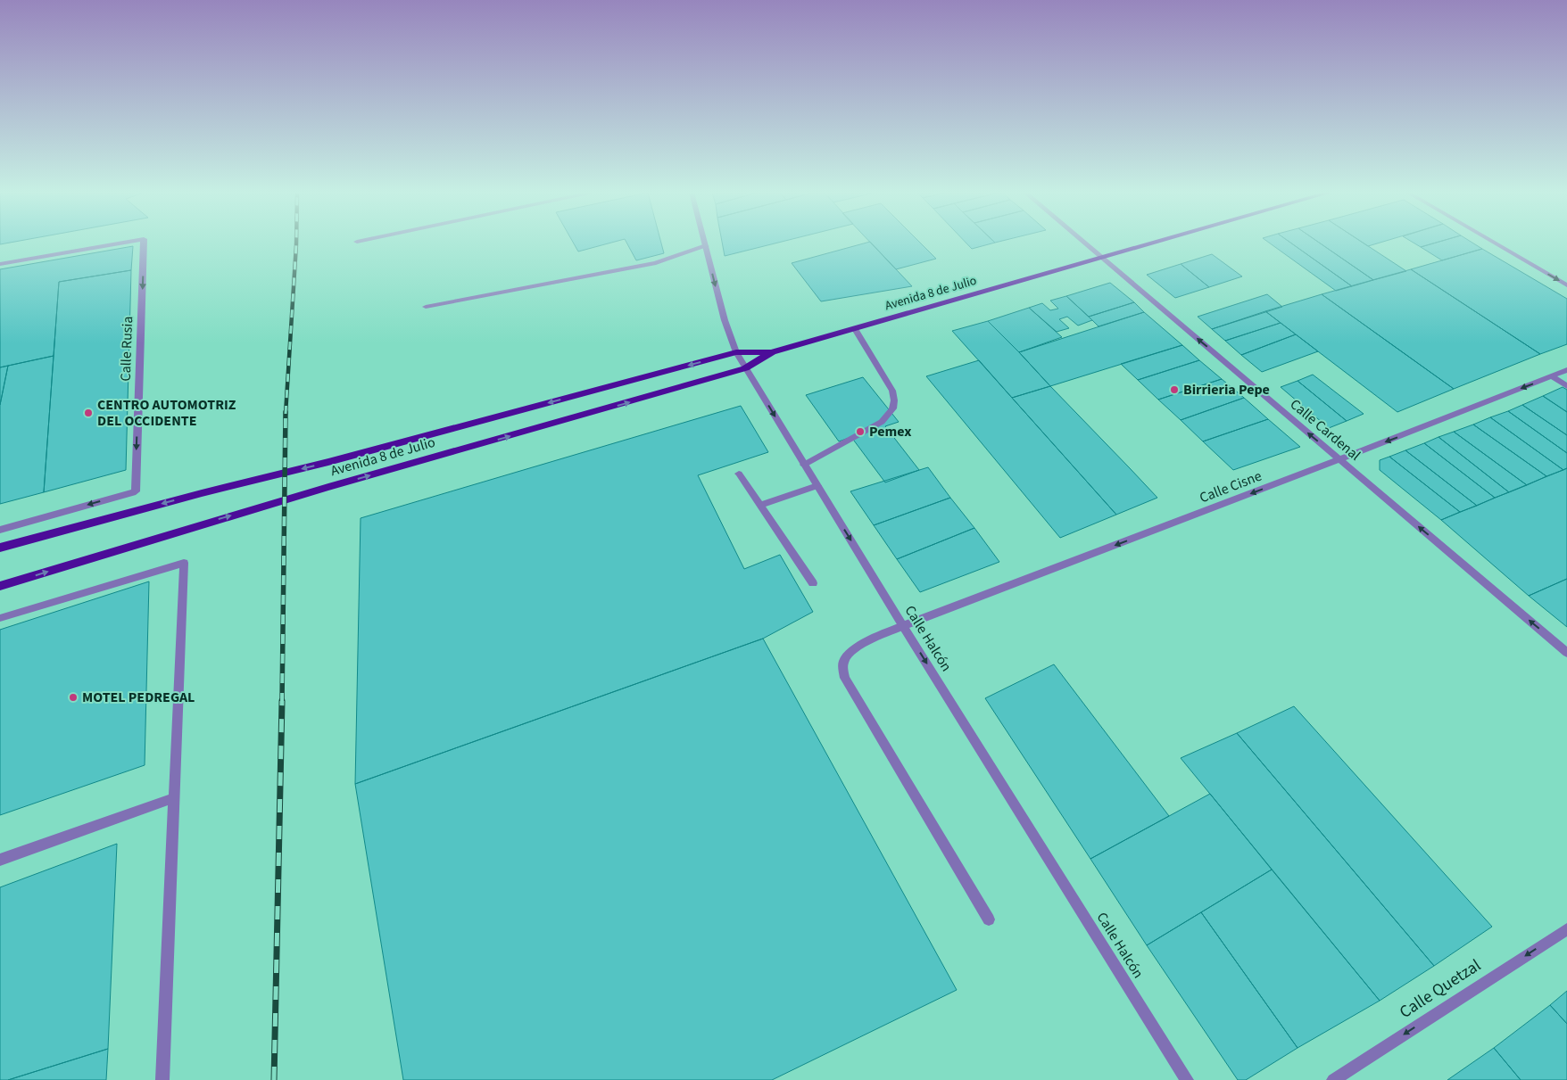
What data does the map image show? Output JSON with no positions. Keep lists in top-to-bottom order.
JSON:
{
  "streets": {
    "main road": ["Avenida 8 de Julio"],
    "street": [
      "Calle Rusia",
      "Calle Cardenal",
      "Calle Cisne",
      "Calle Halcón",
      "Calle Quetzal"
    ]
  },
  "crossings": [
    ["Avenida 8 de Julio", "Calle Cardenal"],
    ["Avenida 8 de Julio", "Calle Halcón"],
    ["Calle Cardenal", "Calle Cisne"],
    ["Calle Cisne", "Calle Halcón"]
  ],
  "one_way": [
    "Calle Cardenal",
    "Calle Cisne",
    "Calle Halcón",
    "Calle Quetzal"
  ],
  "places": [
    "Birrieria Pepe",
    "CENTRO AUTOMOTRIZ DEL OCCIDENTE",
    "Pemex",
    "MOTEL PEDREGAL"
  ]
}
